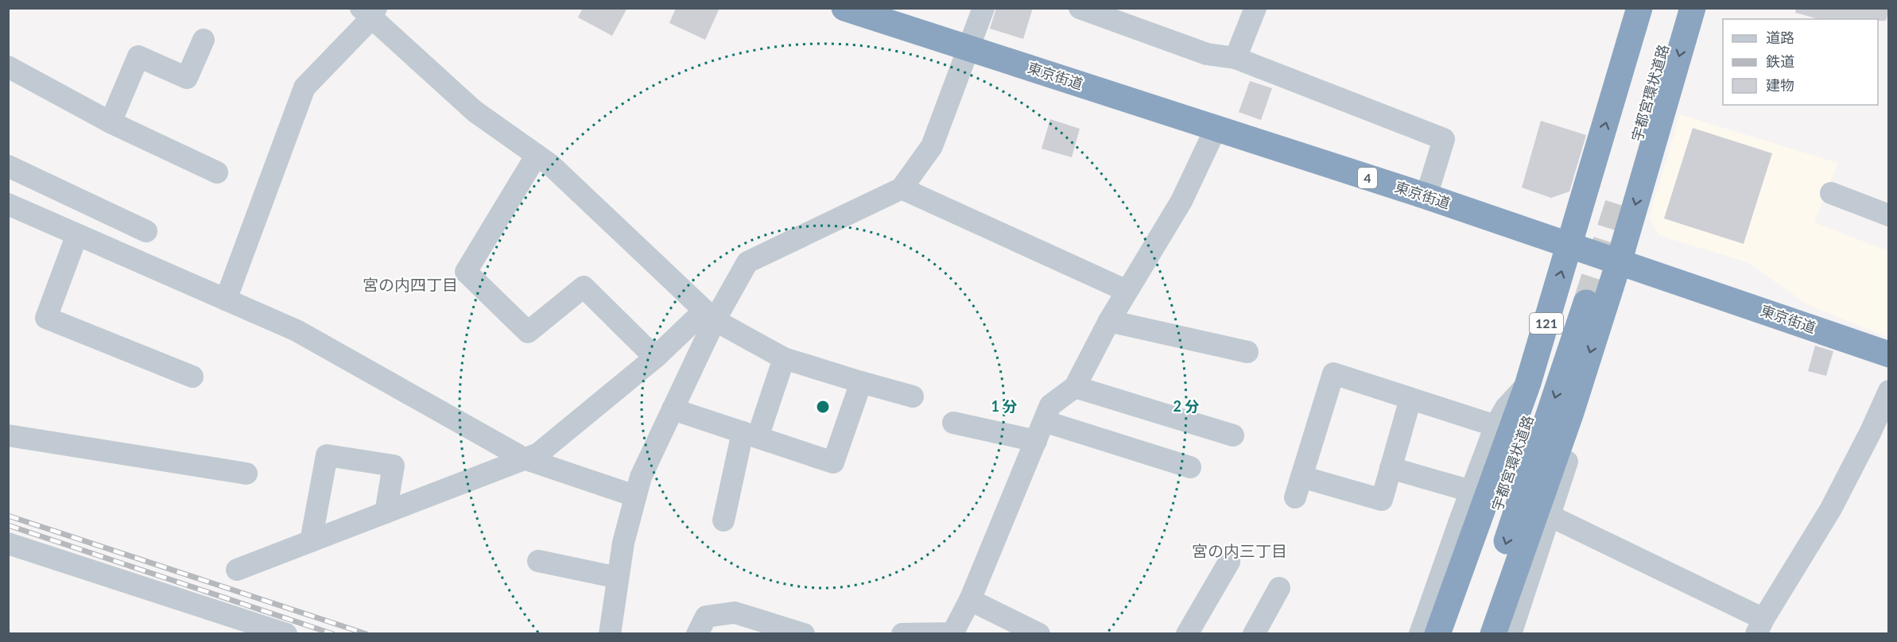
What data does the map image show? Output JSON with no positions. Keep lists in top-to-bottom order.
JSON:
{
  "streets": {
    "highway": [
      "東京街道",
      "宇都宮環状道路",
      "4",
      "121"
    ]
  },
  "crossings": [
    ["東京街道", "121"]
  ],
  "districts": ["宮の内四丁目", "宮の内三丁目"],
  "legend": ["道路", "鉄道", "建物"],
  "rings": ["1 分", "2 分"]
}
